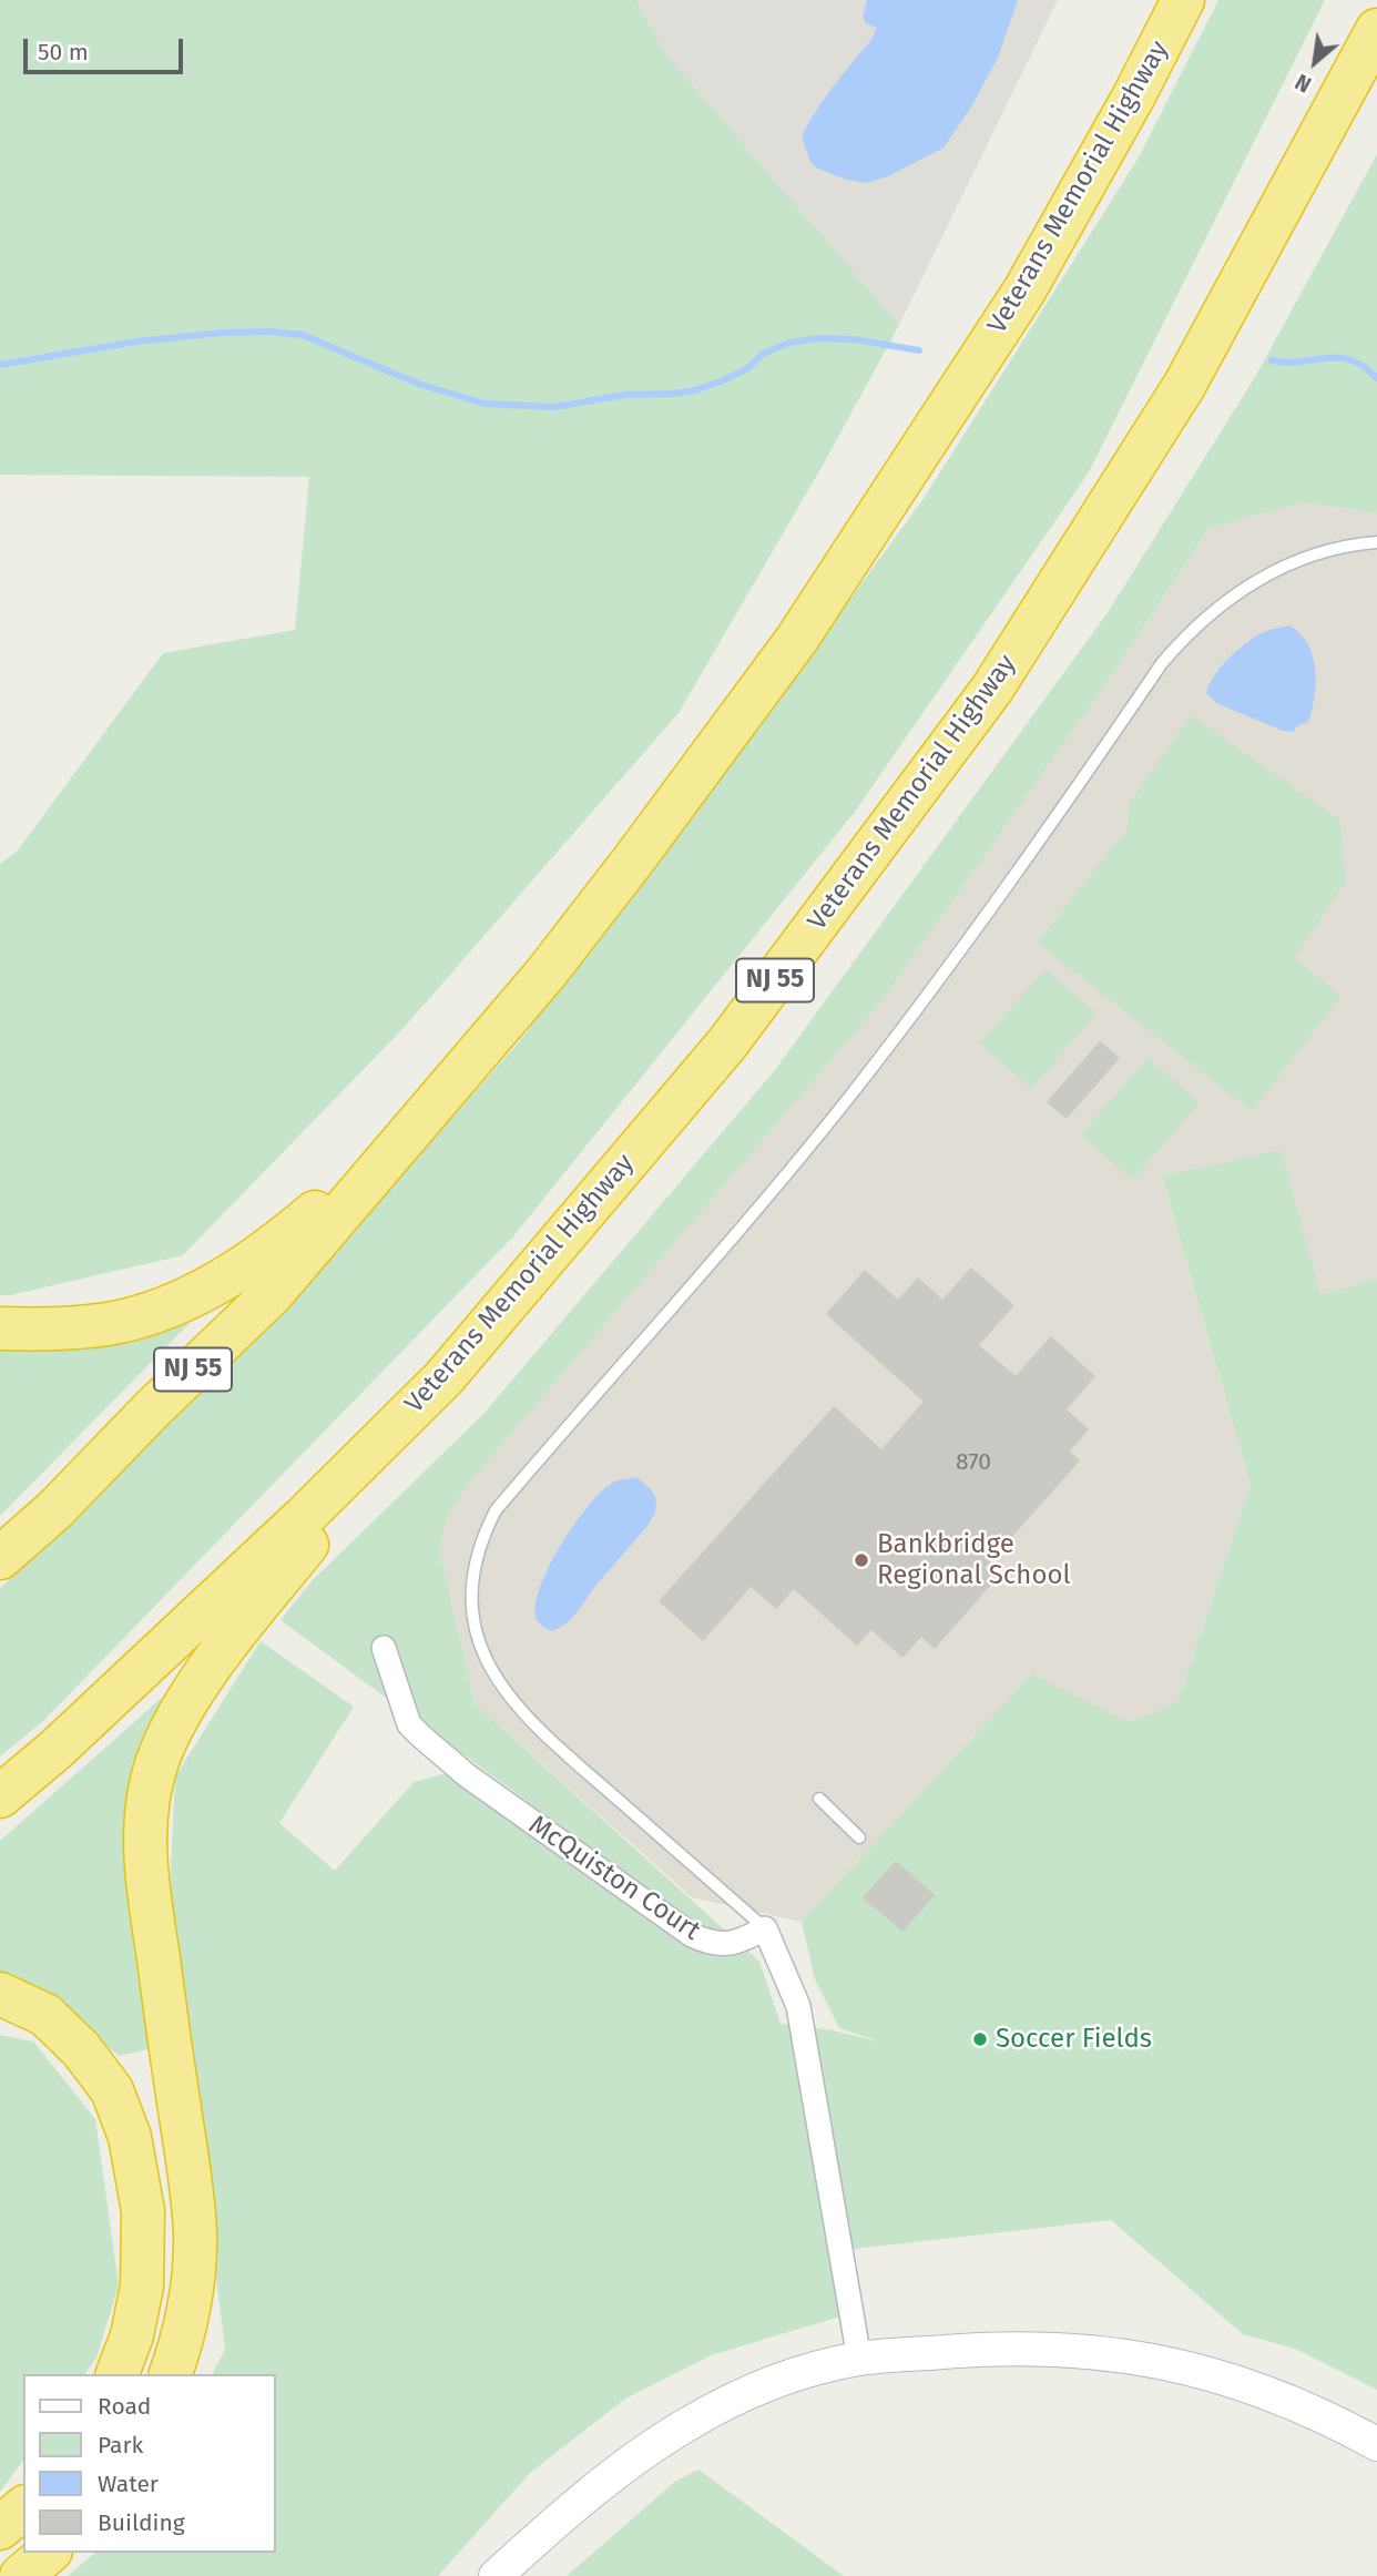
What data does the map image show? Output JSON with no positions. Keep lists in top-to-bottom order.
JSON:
{
  "streets": {
    "highway": ["Veterans Memorial Highway", "NJ 55"],
    "street": ["McQuiston Court"]
  },
  "places": ["Bankbridge Regional School", "Soccer Fields"],
  "house_numbers": ["870"],
  "legend": [
    "Road",
    "Park",
    "Water",
    "Building"
  ],
  "scale_bar": "50 m",
  "north": "bottom left"
}
